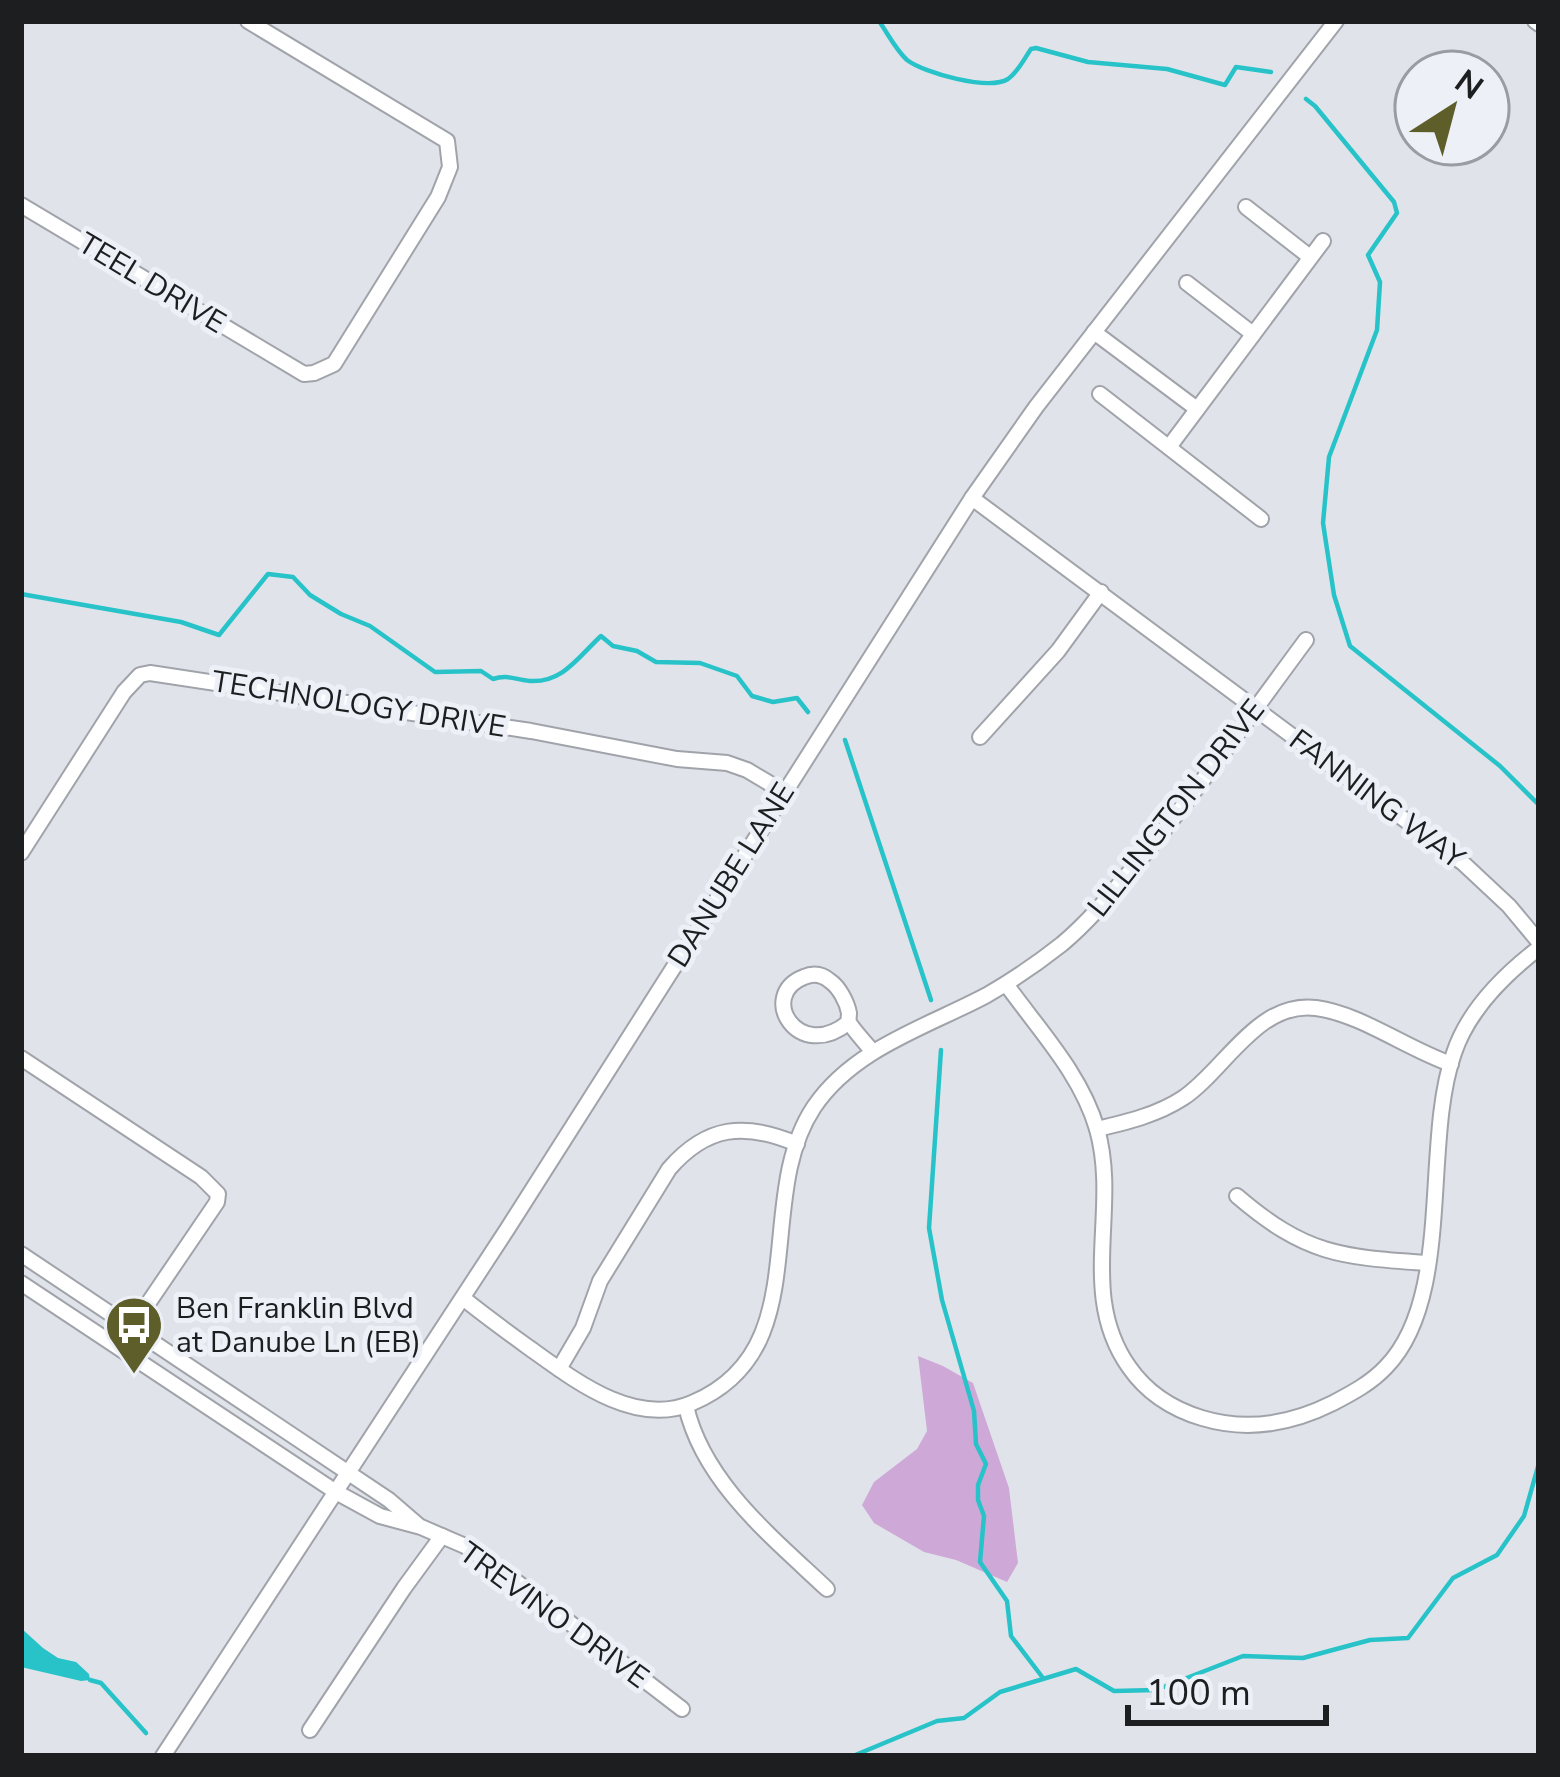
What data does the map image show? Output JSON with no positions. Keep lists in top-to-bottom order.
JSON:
{
  "streets": {
    "street": [
      "TEEL DRIVE",
      "TECHNOLOGY DRIVE",
      "FANNING WAY",
      "LILLINGTON DRIVE",
      "DANUBE LANE",
      "TREVINO DRIVE"
    ]
  },
  "crossings": [
    ["TECHNOLOGY DRIVE", "DANUBE LANE"],
    ["FANNING WAY", "LILLINGTON DRIVE"],
    ["FANNING WAY", "DANUBE LANE"],
    ["DANUBE LANE", "TREVINO DRIVE"]
  ],
  "places": {
    "bus stop": ["Ben Franklin Blvd at Danube Ln (EB)"]
  },
  "scale_bar": "100 m",
  "north": "top right"
}
